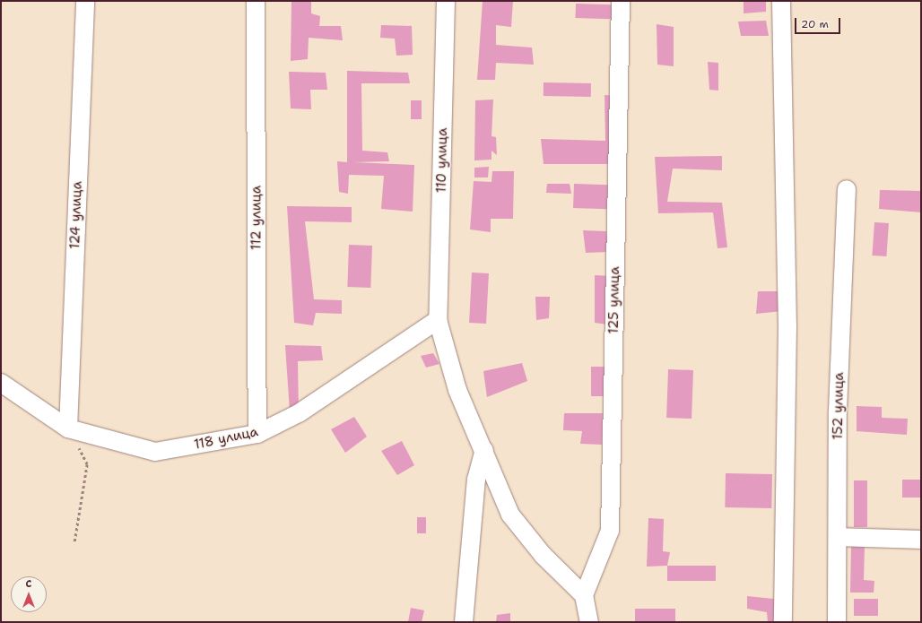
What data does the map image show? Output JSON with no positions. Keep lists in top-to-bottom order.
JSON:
{
  "streets": {
    "street": [
      "110 улица",
      "124 улица",
      "112 улица",
      "125 улица",
      "152 улица",
      "118 улица"
    ]
  },
  "crossings": [
    ["110 улица", "125 улица"],
    ["110 улица", "118 улица"],
    ["124 улица", "118 улица"],
    ["112 улица", "118 улица"]
  ],
  "scale_bar": "20 m",
  "north": "top"
}
